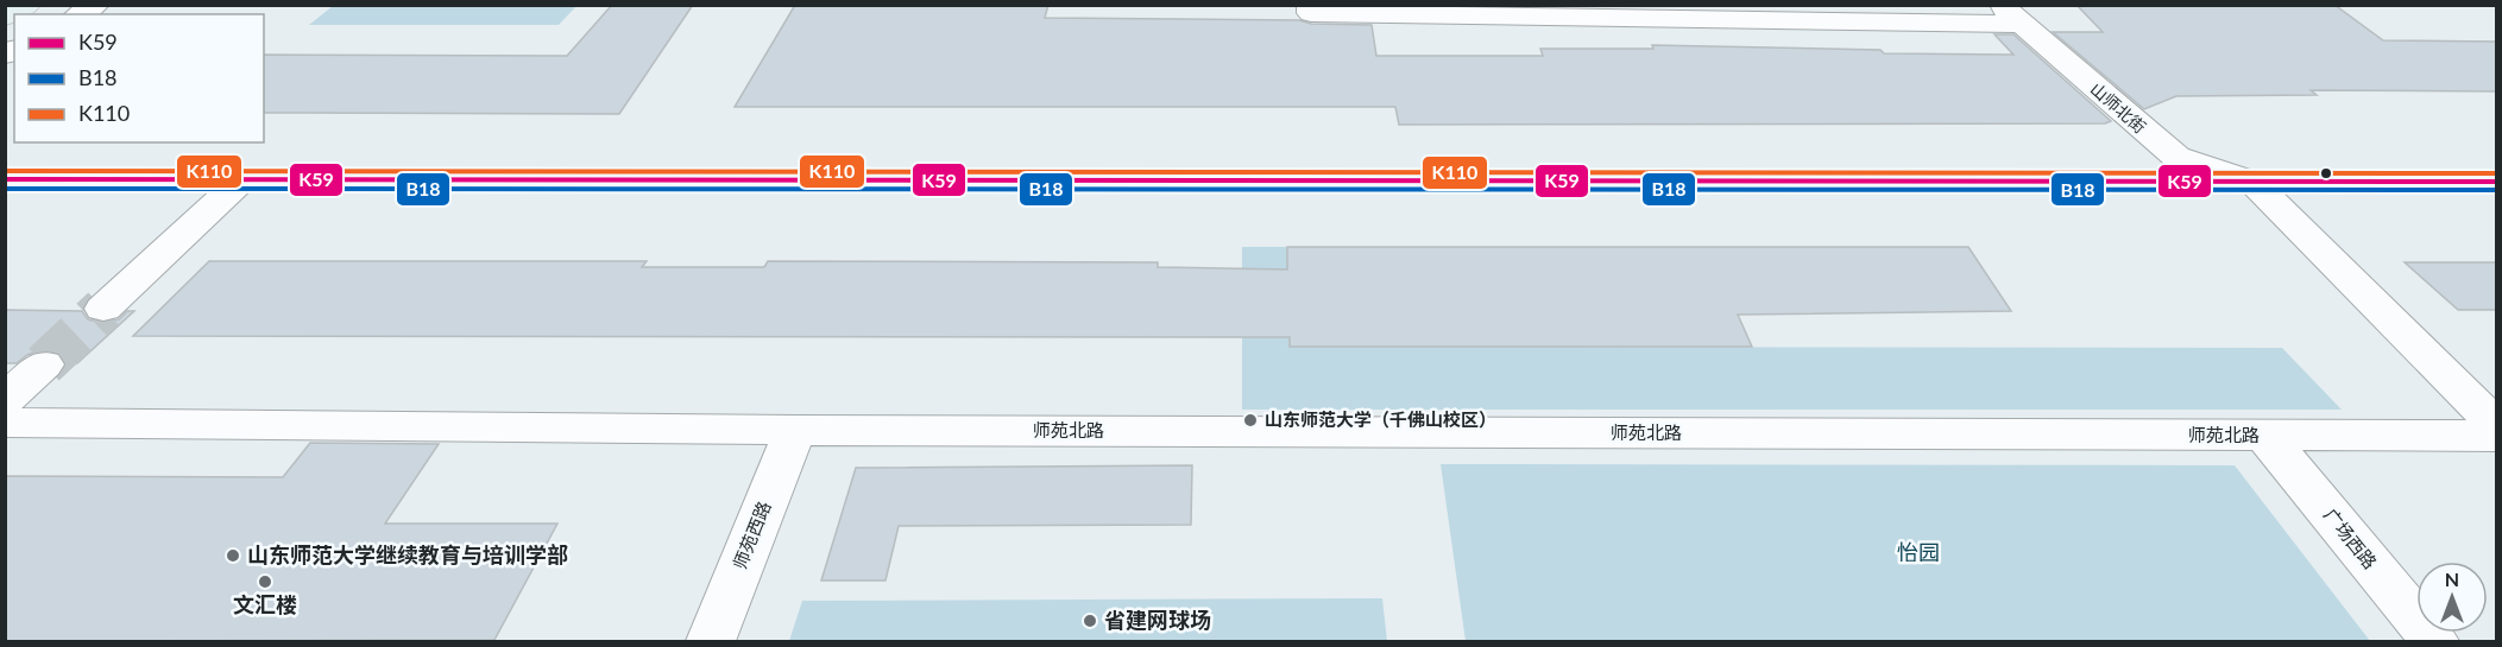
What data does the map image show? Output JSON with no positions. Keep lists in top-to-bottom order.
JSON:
{
  "streets": {
    "street": [
      "山师北街",
      "师苑北路",
      "师苑西路",
      "广场西路"
    ]
  },
  "crossings": [
    ["师苑北路", "师苑西路"],
    ["师苑北路", "广场西路"]
  ],
  "parks": ["怡园"],
  "places": [
    "山东师范大学（千佛山校区）",
    "山东师范大学继续教育与培训学部",
    "文汇楼",
    "省建网球场"
  ],
  "lines": ["transit line K110", "transit line K59", "transit line B18"],
  "legend": ["K59", "B18", "K110"],
  "north": "top"
}
